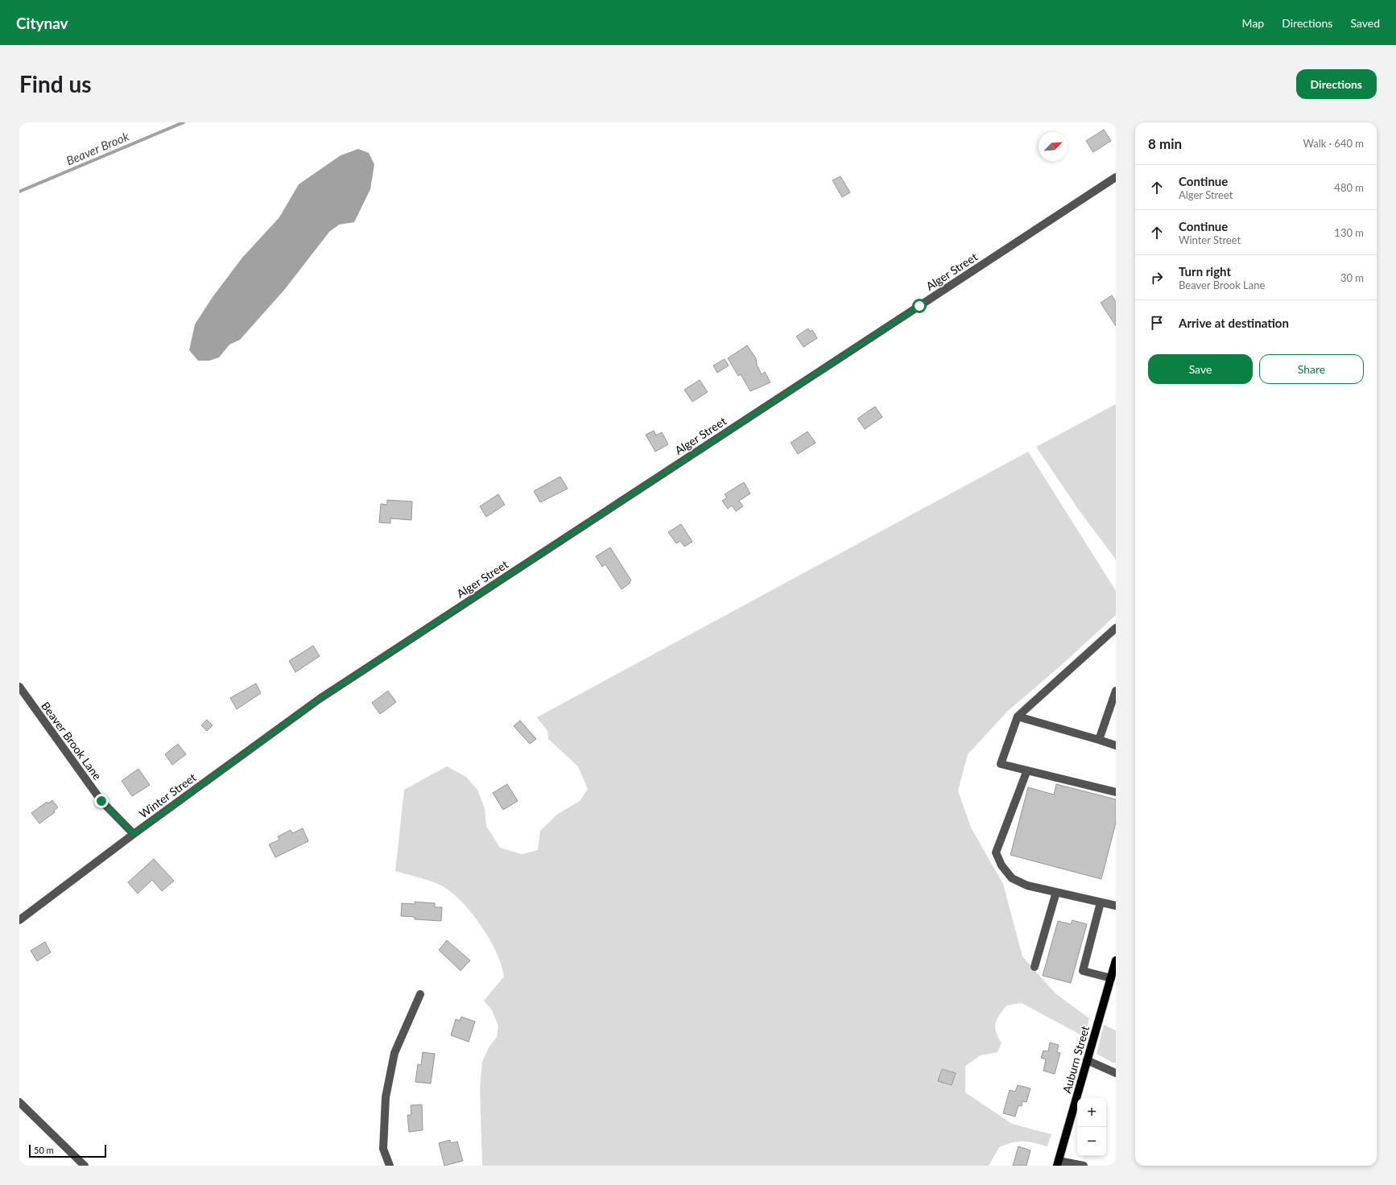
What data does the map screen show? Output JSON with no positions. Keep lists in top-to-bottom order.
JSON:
{
  "streets": {
    "main road": ["Auburn Street"],
    "street": ["Alger Street", "Beaver Brook Lane", "Winter Street"]
  },
  "crossings": [
    ["Alger Street", "Winter Street"],
    ["Beaver Brook Lane", "Winter Street"]
  ],
  "water": ["Beaver Brook"],
  "scale_bar": "50 m",
  "north": "top right",
  "page": {
    "header": "Citynav",
    "nav": ["Map", "Directions", "Saved"],
    "buttons": [
      "Directions",
      ["Save", "Share"]
    ],
    "title": "Find us",
    "heading": ["8 min", "Walk · 640 m"],
    "list": [
      ["Continue", "Alger Street", "480 m"],
      ["Continue", "Winter Street", "130 m"],
      ["Turn right", "Beaver Brook Lane", "30 m"],
      "Arrive at destination"
    ],
    "map_buttons": ["+", "−"],
    "scale": "50 m"
  }
}
